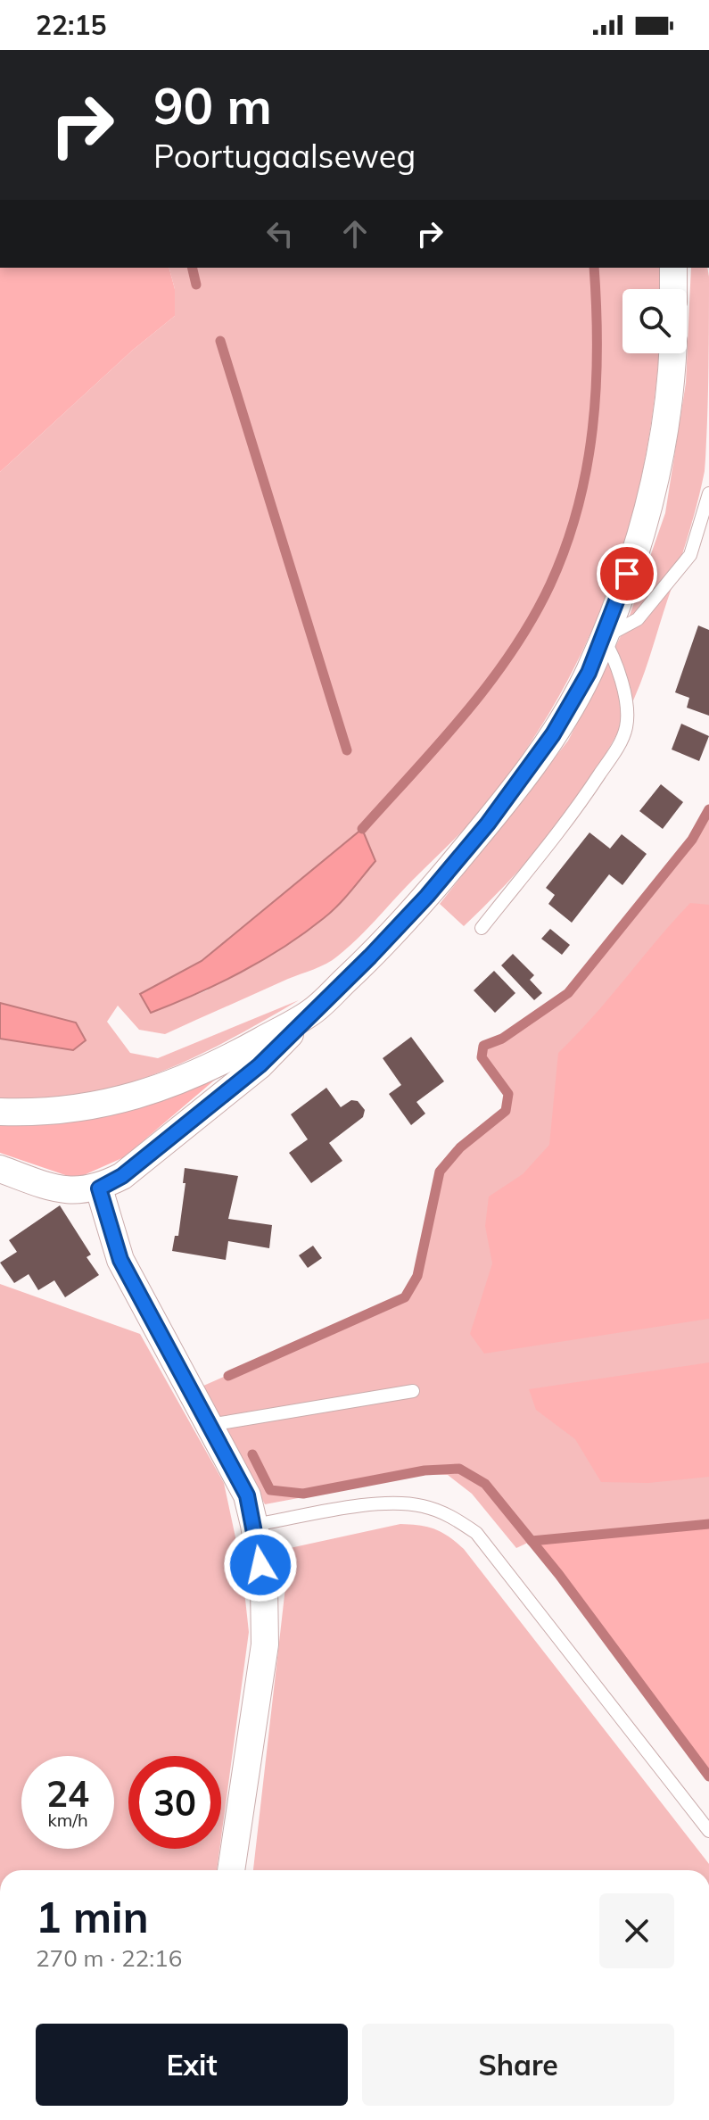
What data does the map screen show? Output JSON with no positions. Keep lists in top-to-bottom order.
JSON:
{
  "page": {
    "status": "22:15",
    "turn": ["90 m", "Poortugaalseweg"],
    "speed": "24 km/h",
    "limit": "30",
    "heading": ["1 min", "270 m · 22:16"],
    "buttons": ["Exit", "Share"]
  }
}
